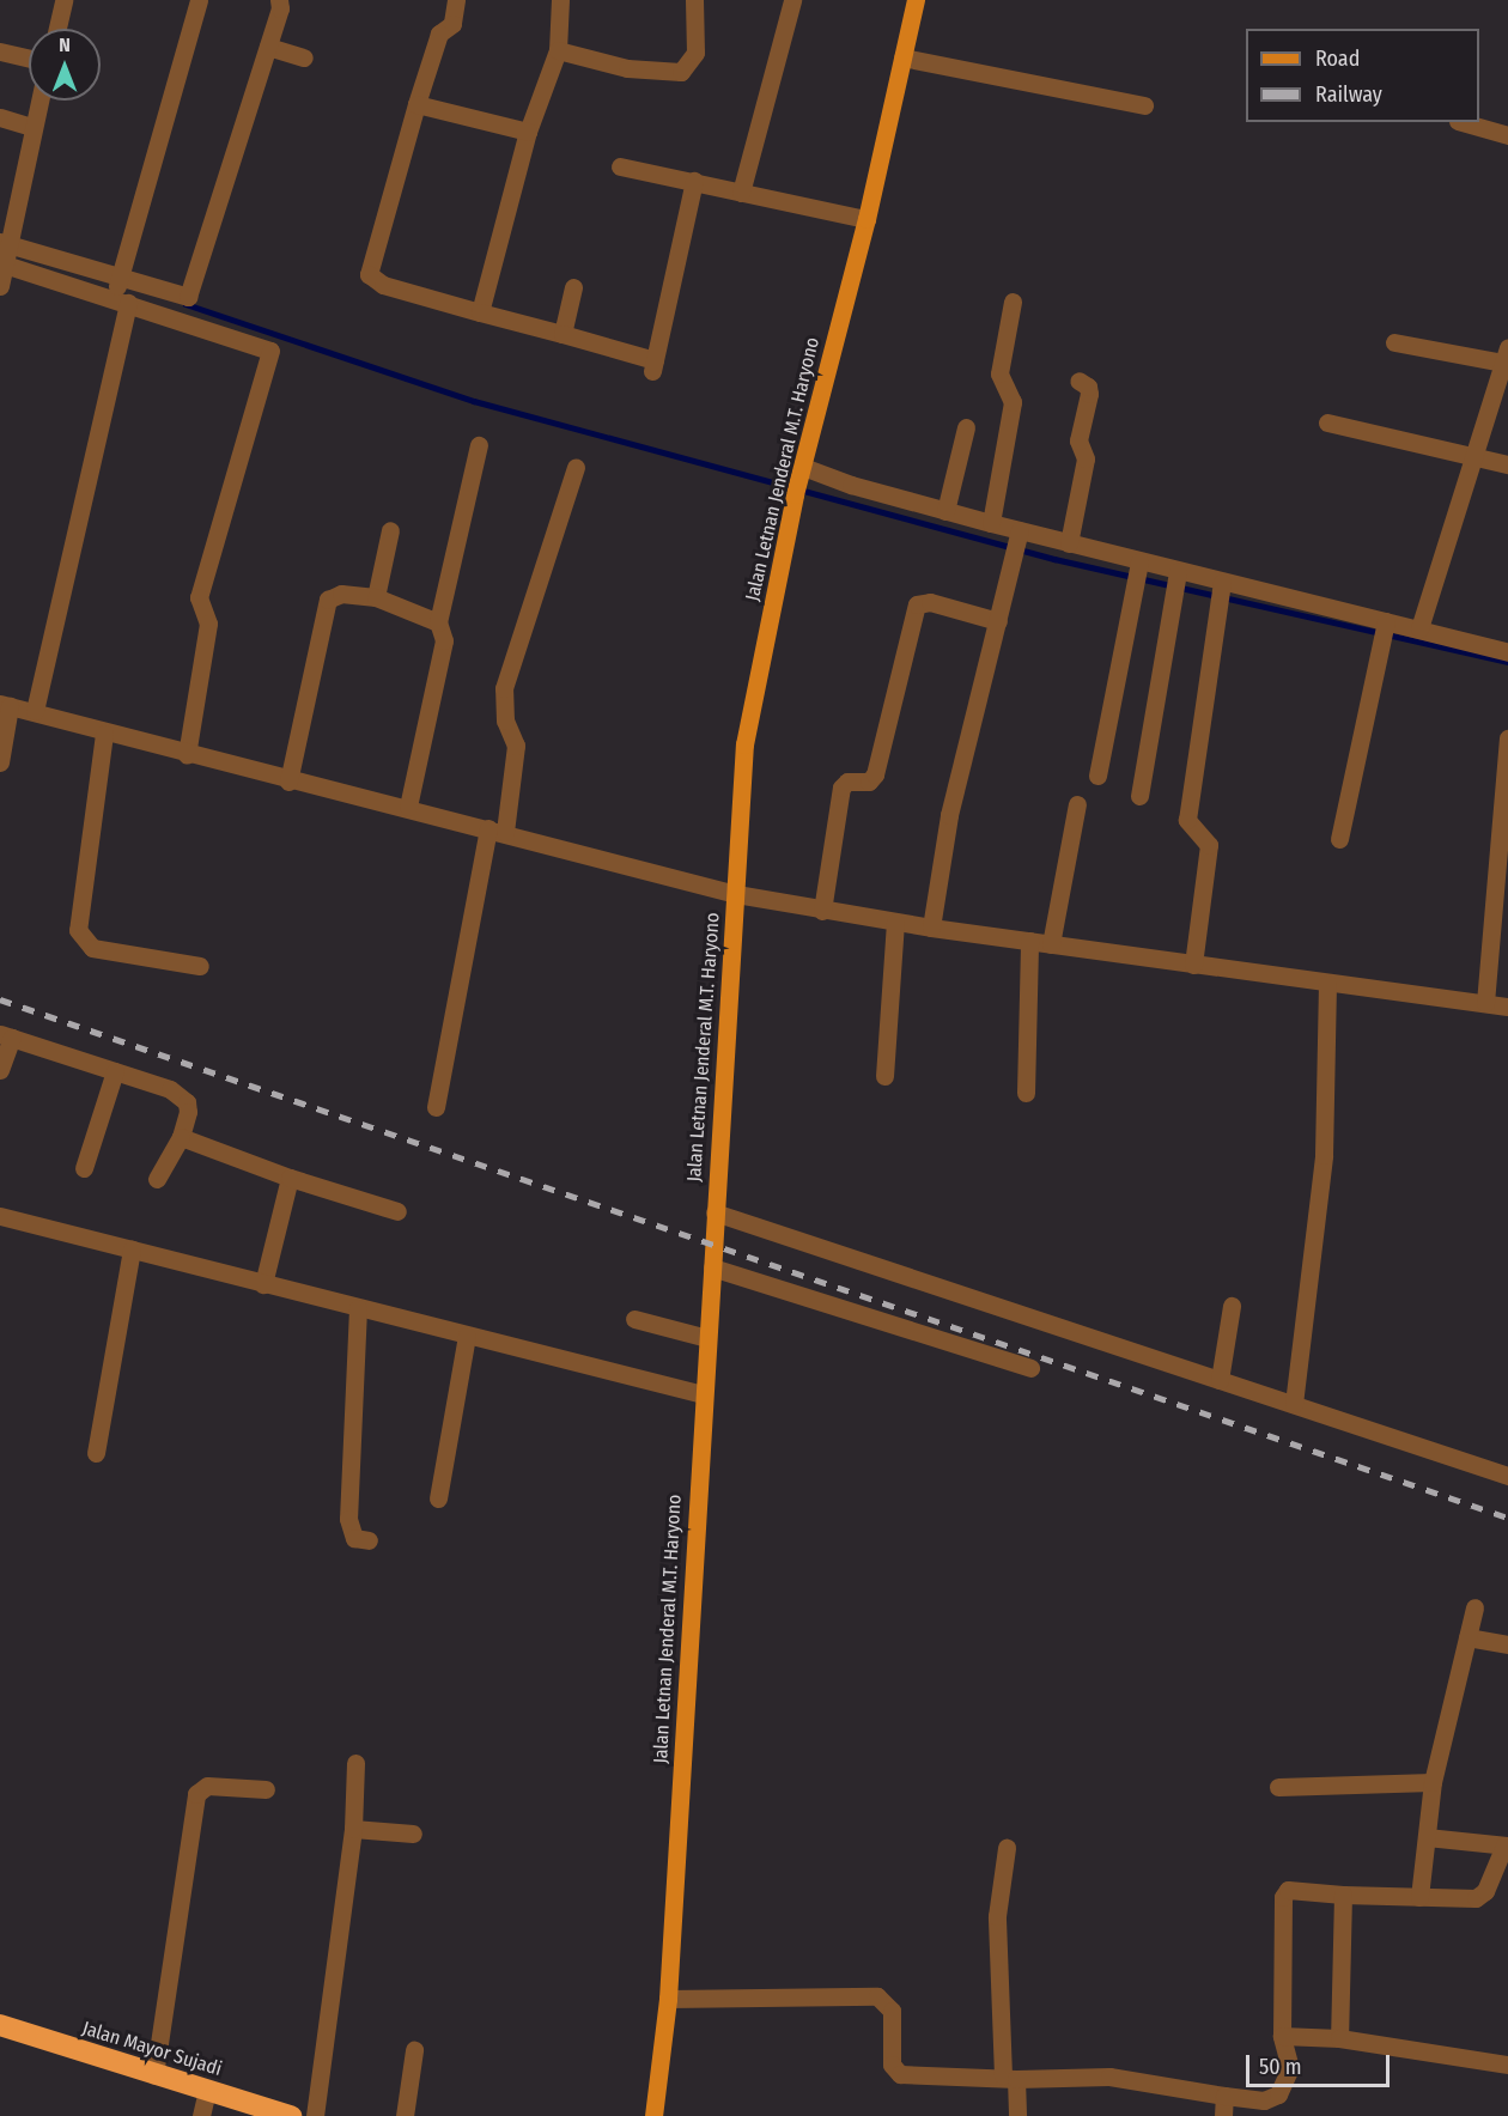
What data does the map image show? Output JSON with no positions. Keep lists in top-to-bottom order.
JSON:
{
  "streets": {
    "highway": ["Jalan Mayor Sujadi"],
    "main road": ["Jalan Letnan Jenderal M.T. Haryono"]
  },
  "legend": ["Road", "Railway"],
  "scale_bar": "50 m",
  "north": "top"
}
